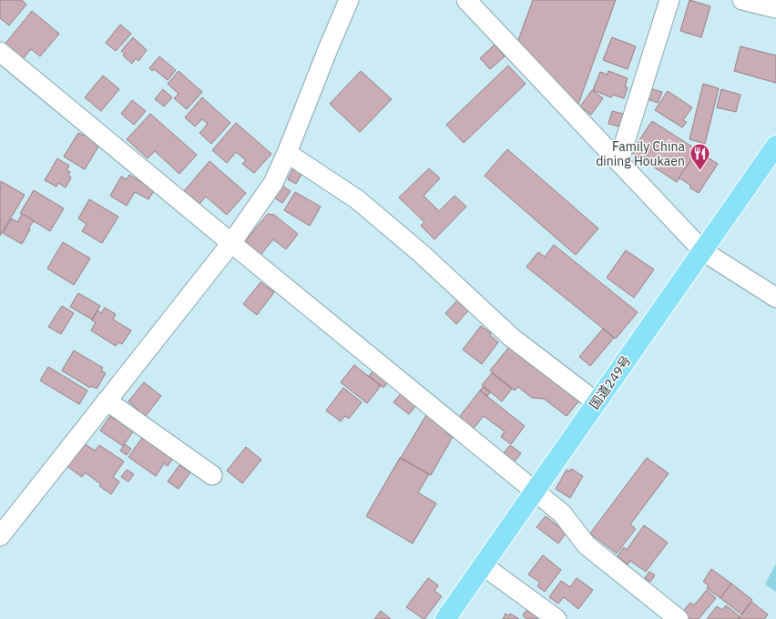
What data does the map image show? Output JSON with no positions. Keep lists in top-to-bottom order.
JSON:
{
  "streets": {
    "highway": ["国道249号"]
  },
  "places": {
    "restaurant": ["Family China dining Houkaen"]
  }
}
